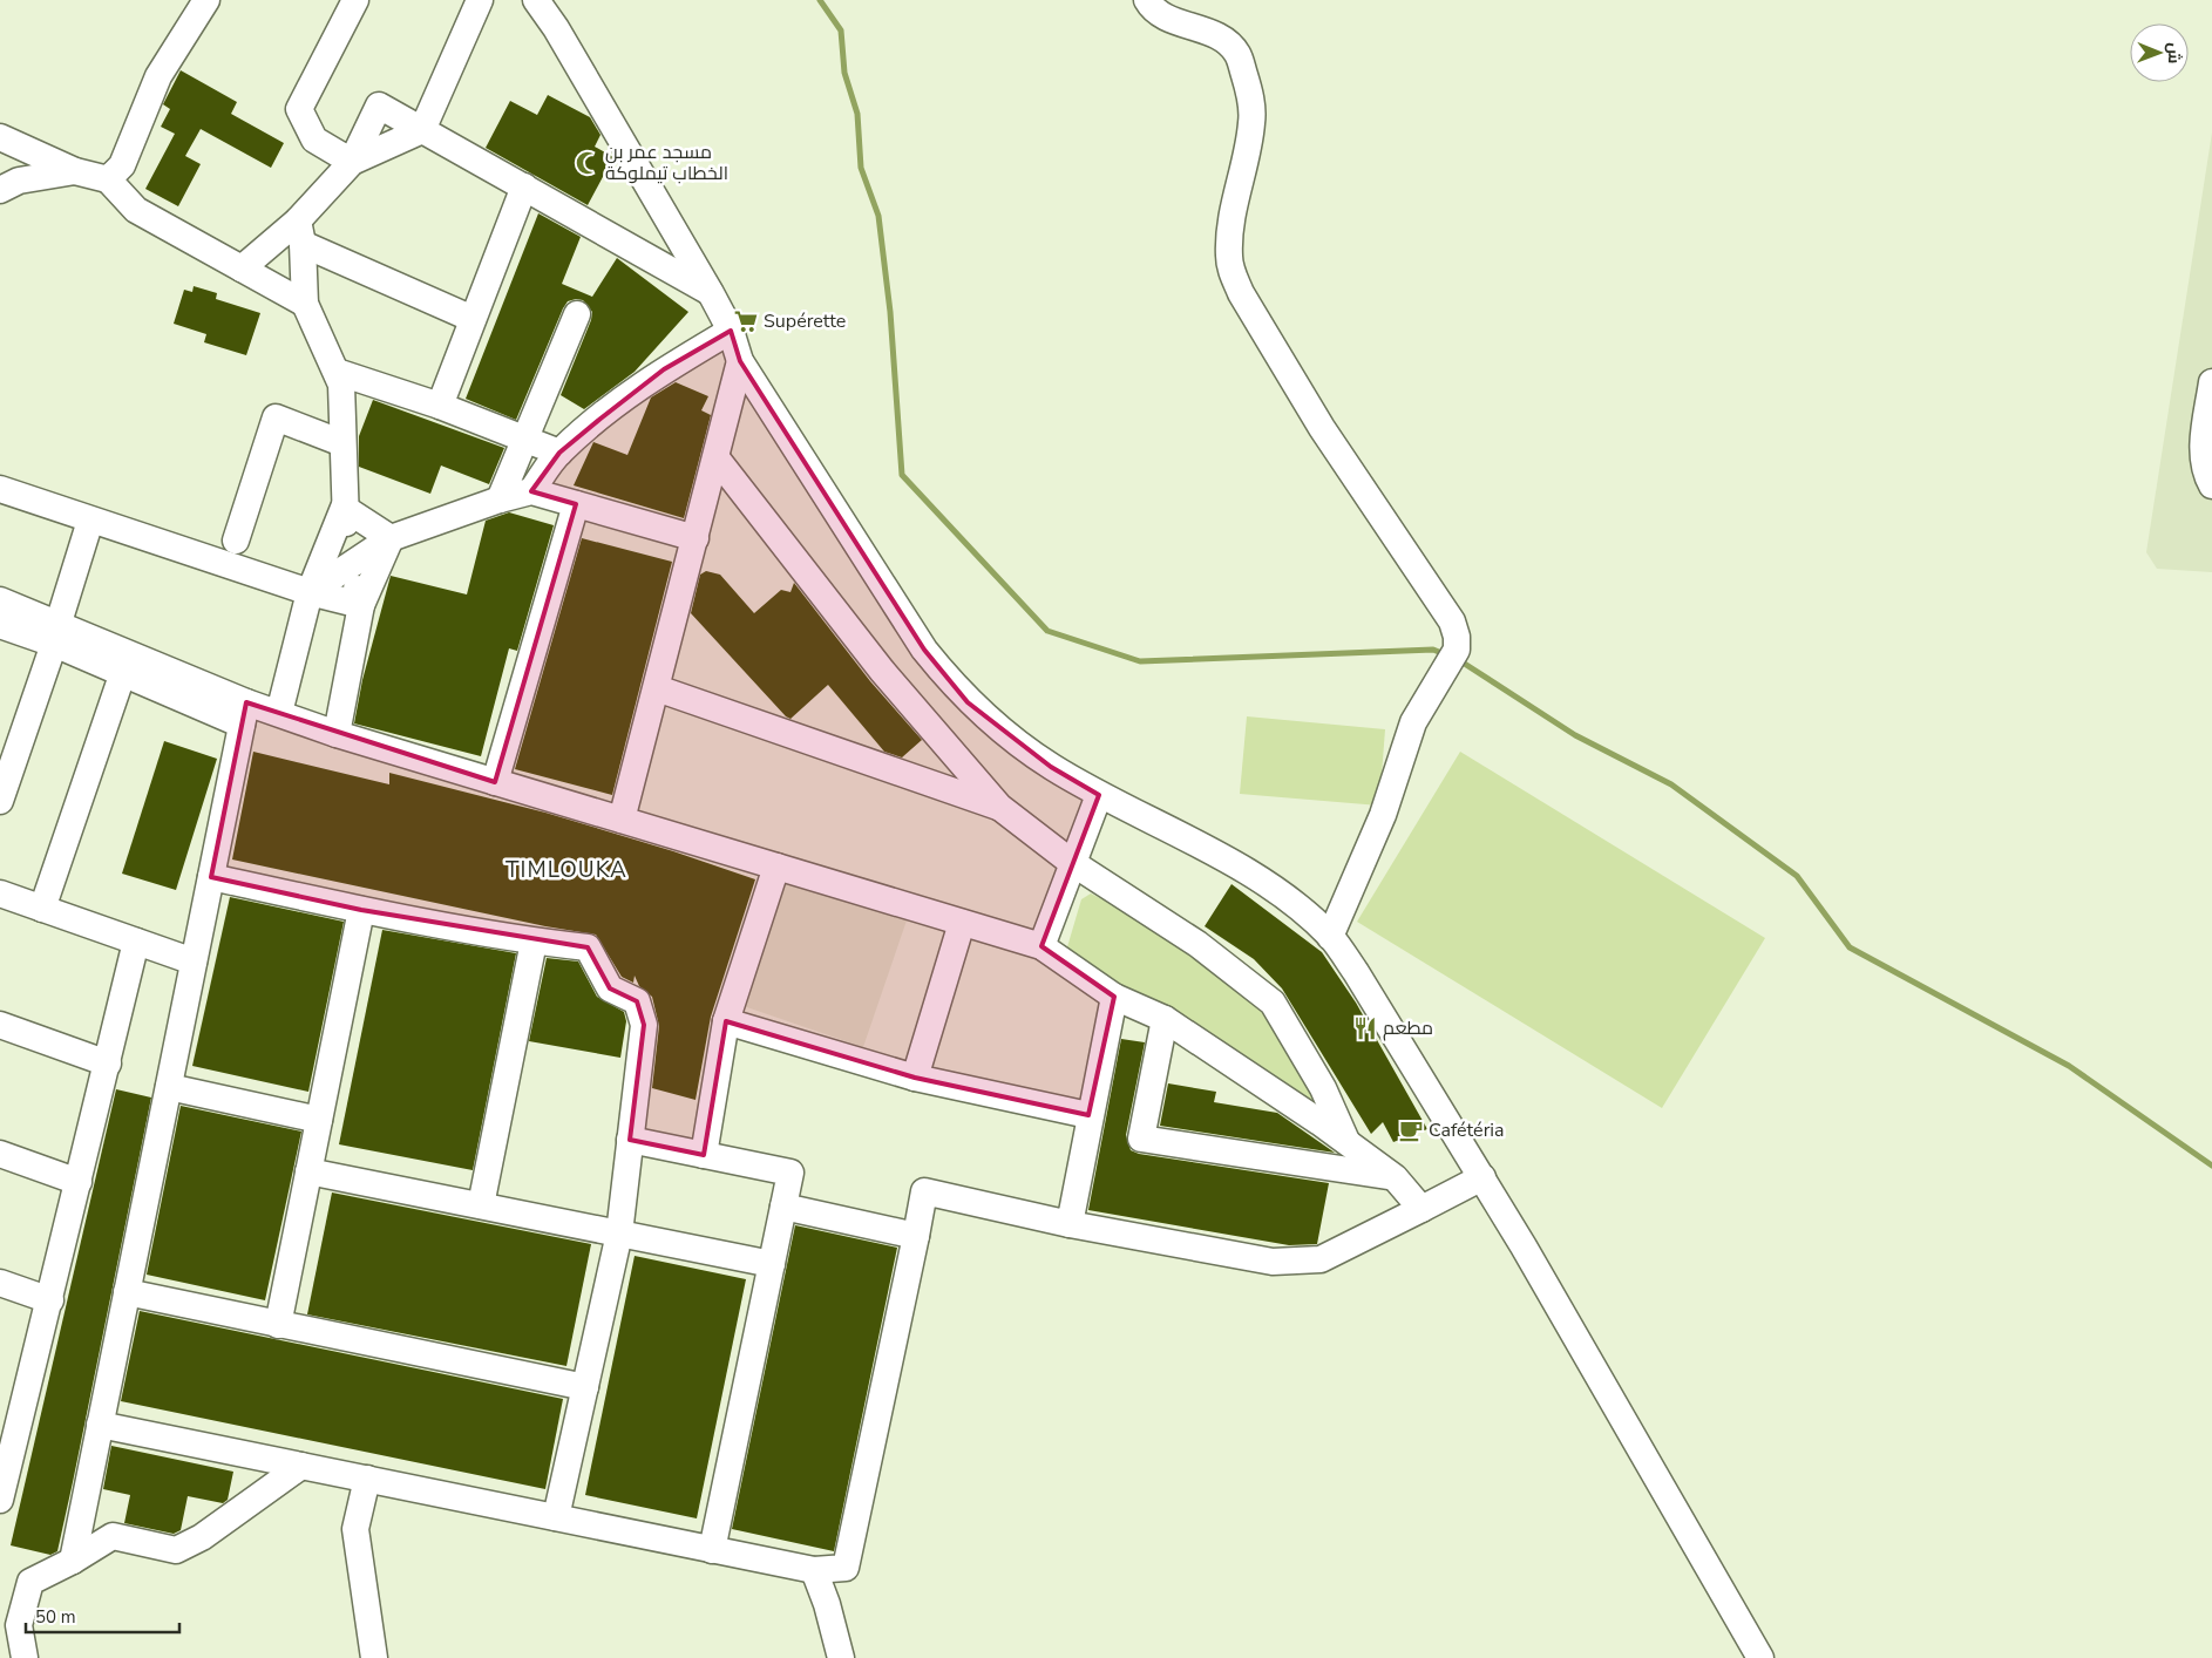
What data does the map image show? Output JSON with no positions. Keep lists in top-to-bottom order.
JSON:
{
  "districts": ["TIMLOUKA"],
  "places": {
    "mosque": ["مسجد عمر بن الخطاب تيملوكة"],
    "supermarket": ["Supérette"],
    "restaurant": ["مطعم"],
    "cafe": ["Cafétéria"]
  },
  "scale_bar": "50 m",
  "north": "right"
}
